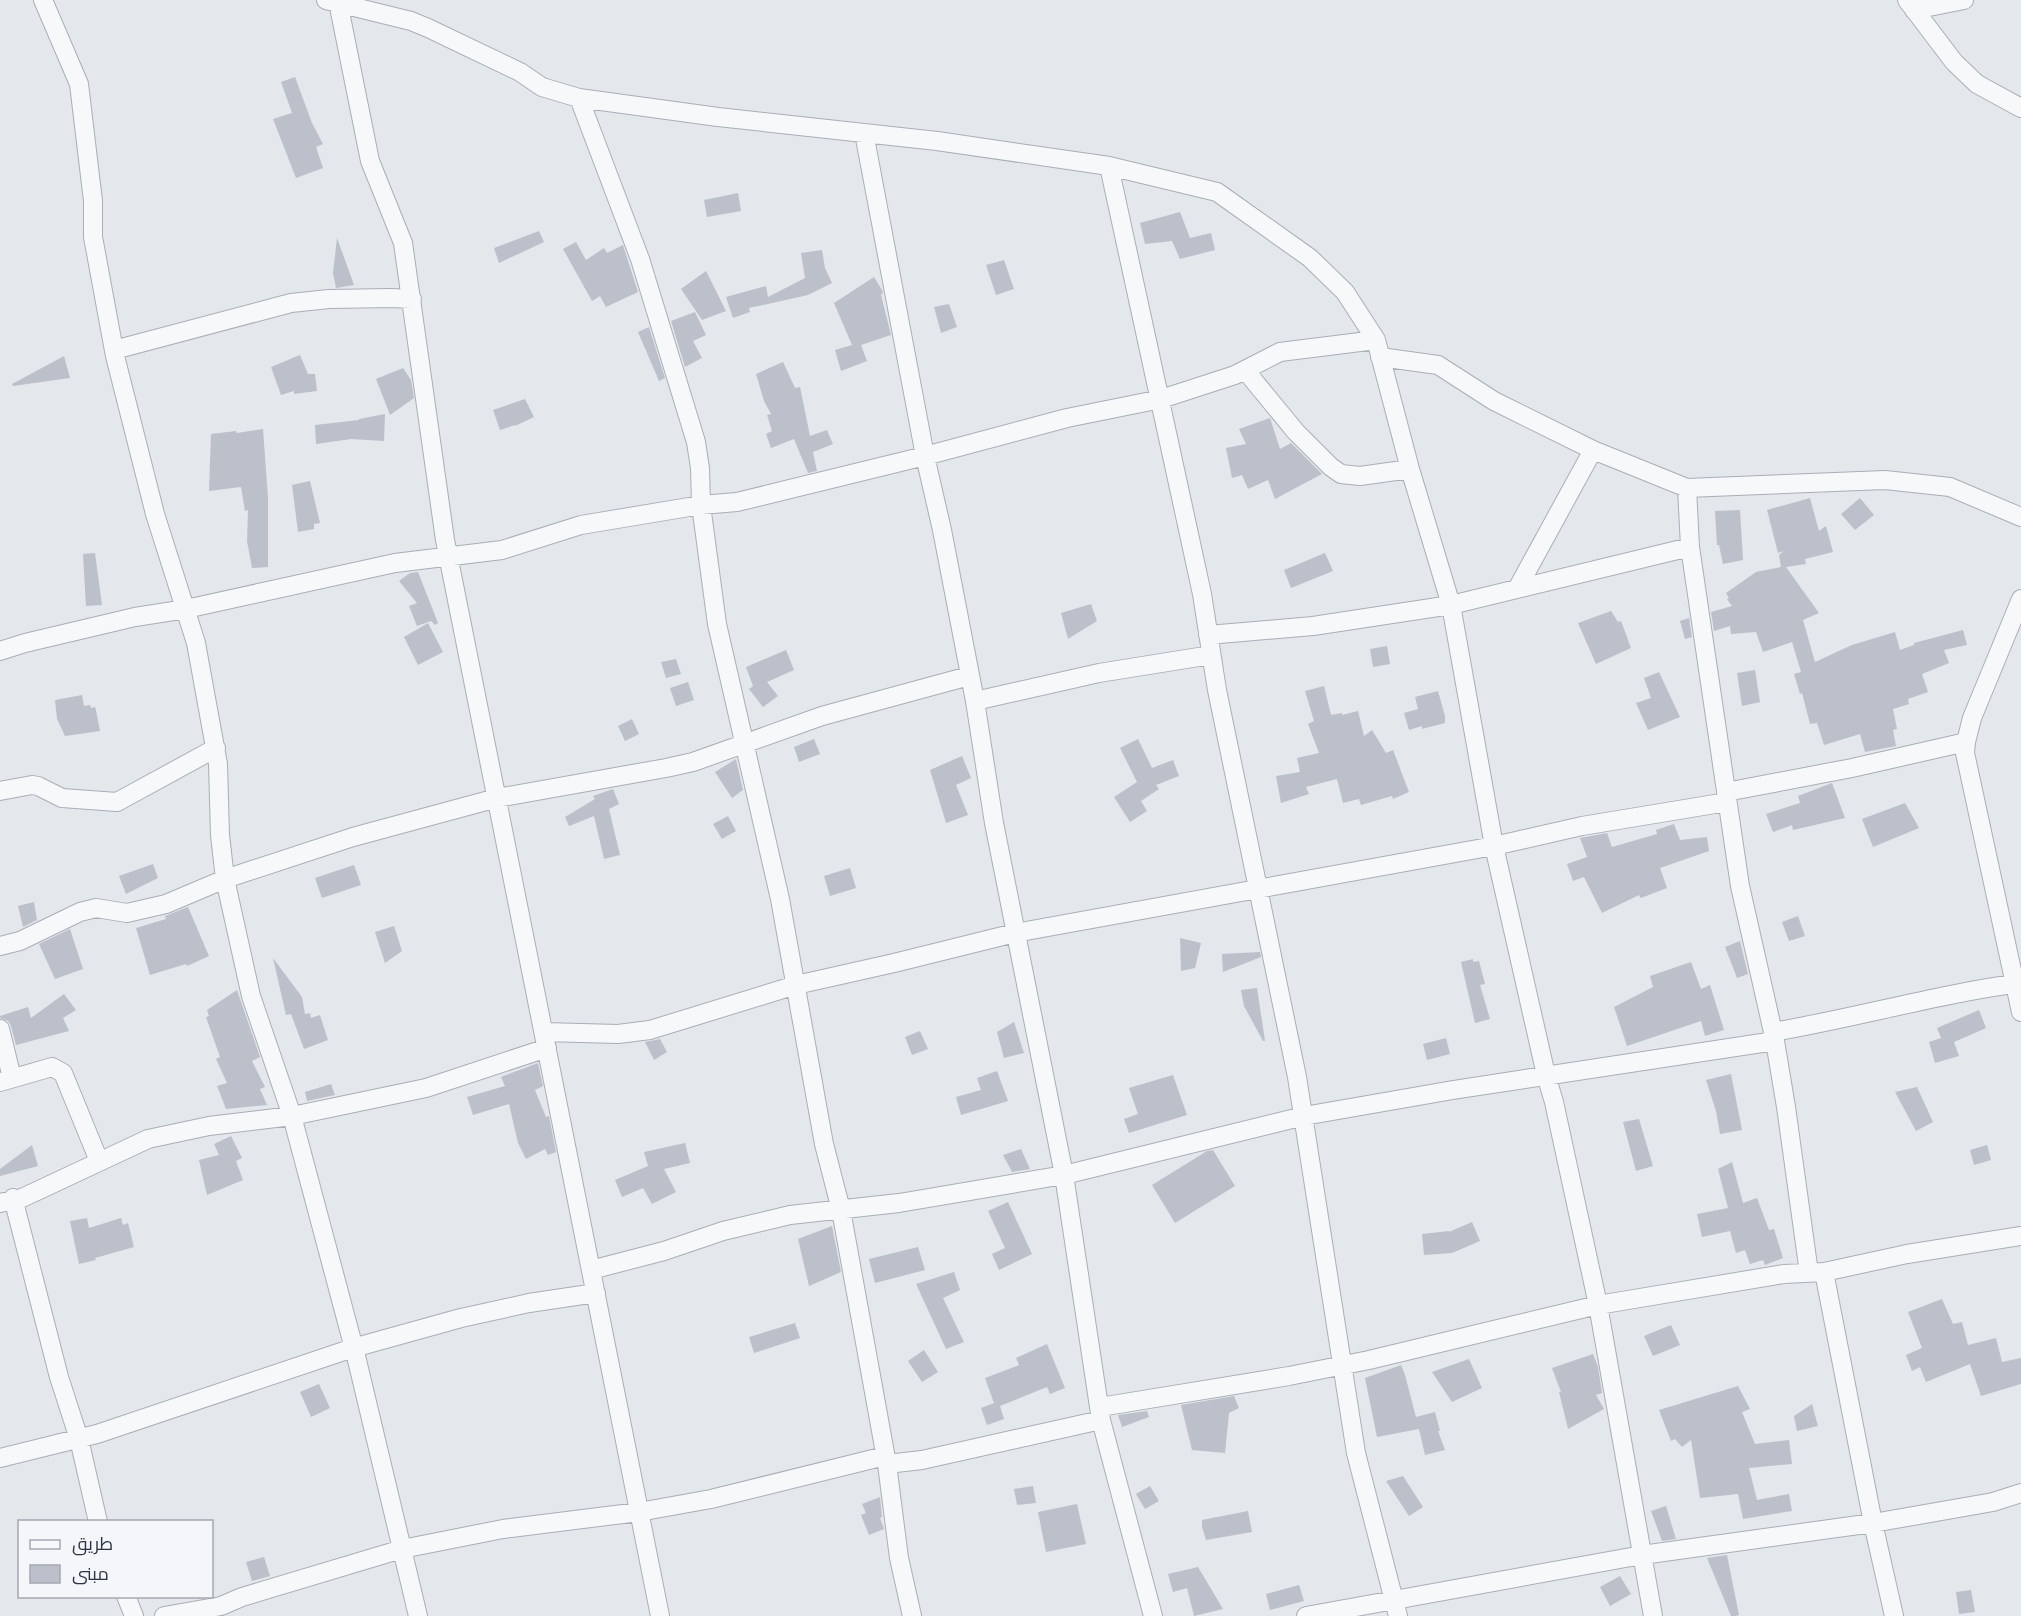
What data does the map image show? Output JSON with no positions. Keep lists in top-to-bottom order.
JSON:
{
  "legend": ["طريق", "مبنى"]
}
